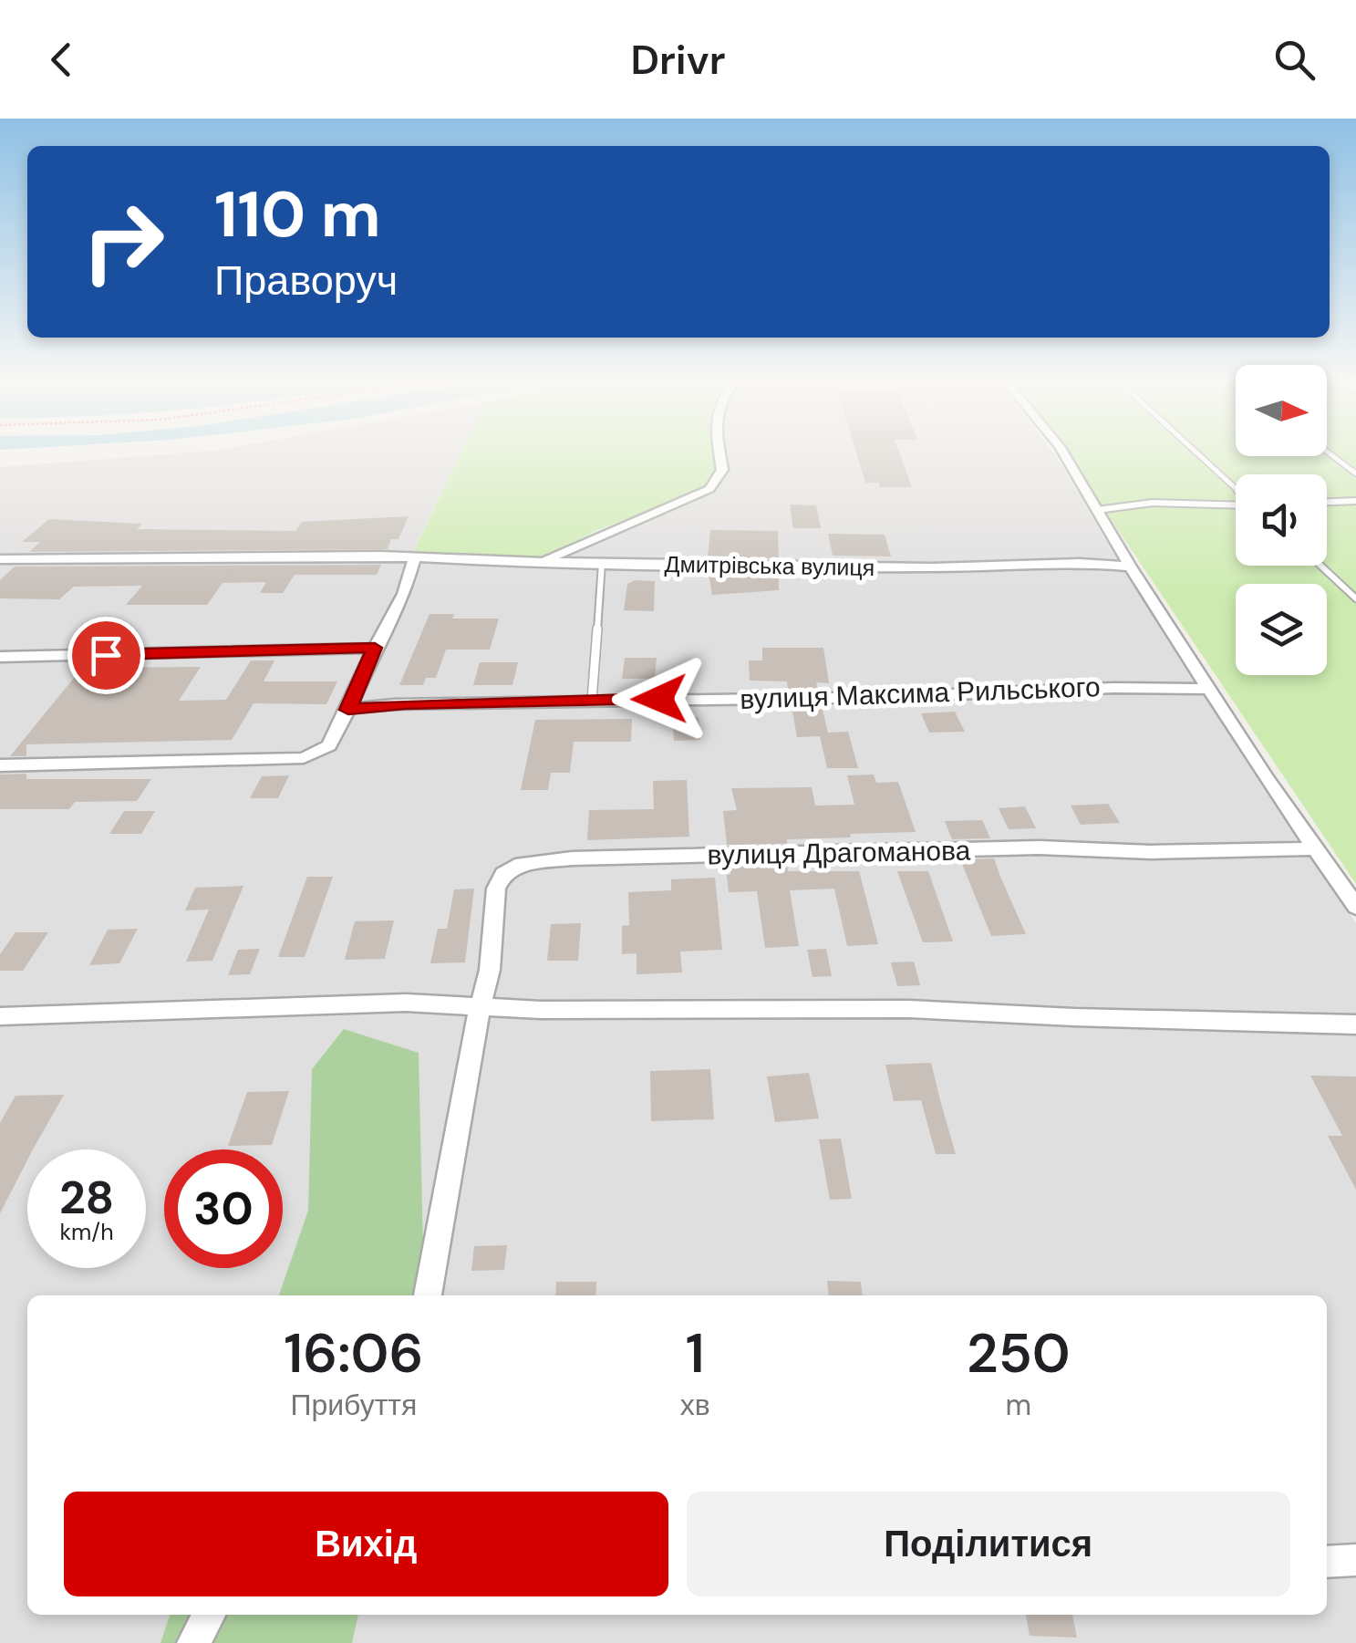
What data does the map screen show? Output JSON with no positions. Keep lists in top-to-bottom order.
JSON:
{
  "streets": {
    "street": ["Дмитрівська вулиця", "вулиця Максима Рильського", "вулиця Драгоманова"]
  },
  "north": "right",
  "page": {
    "header": "Drivr",
    "turn": ["110 m", "Праворуч"],
    "speed": "28 km/h",
    "limit": "30",
    "eta": [
      "16:06",
      "Прибуття",
      "1",
      "хв",
      "250",
      "m"
    ],
    "buttons": ["Вихід", "Поділитися"]
  }
}
